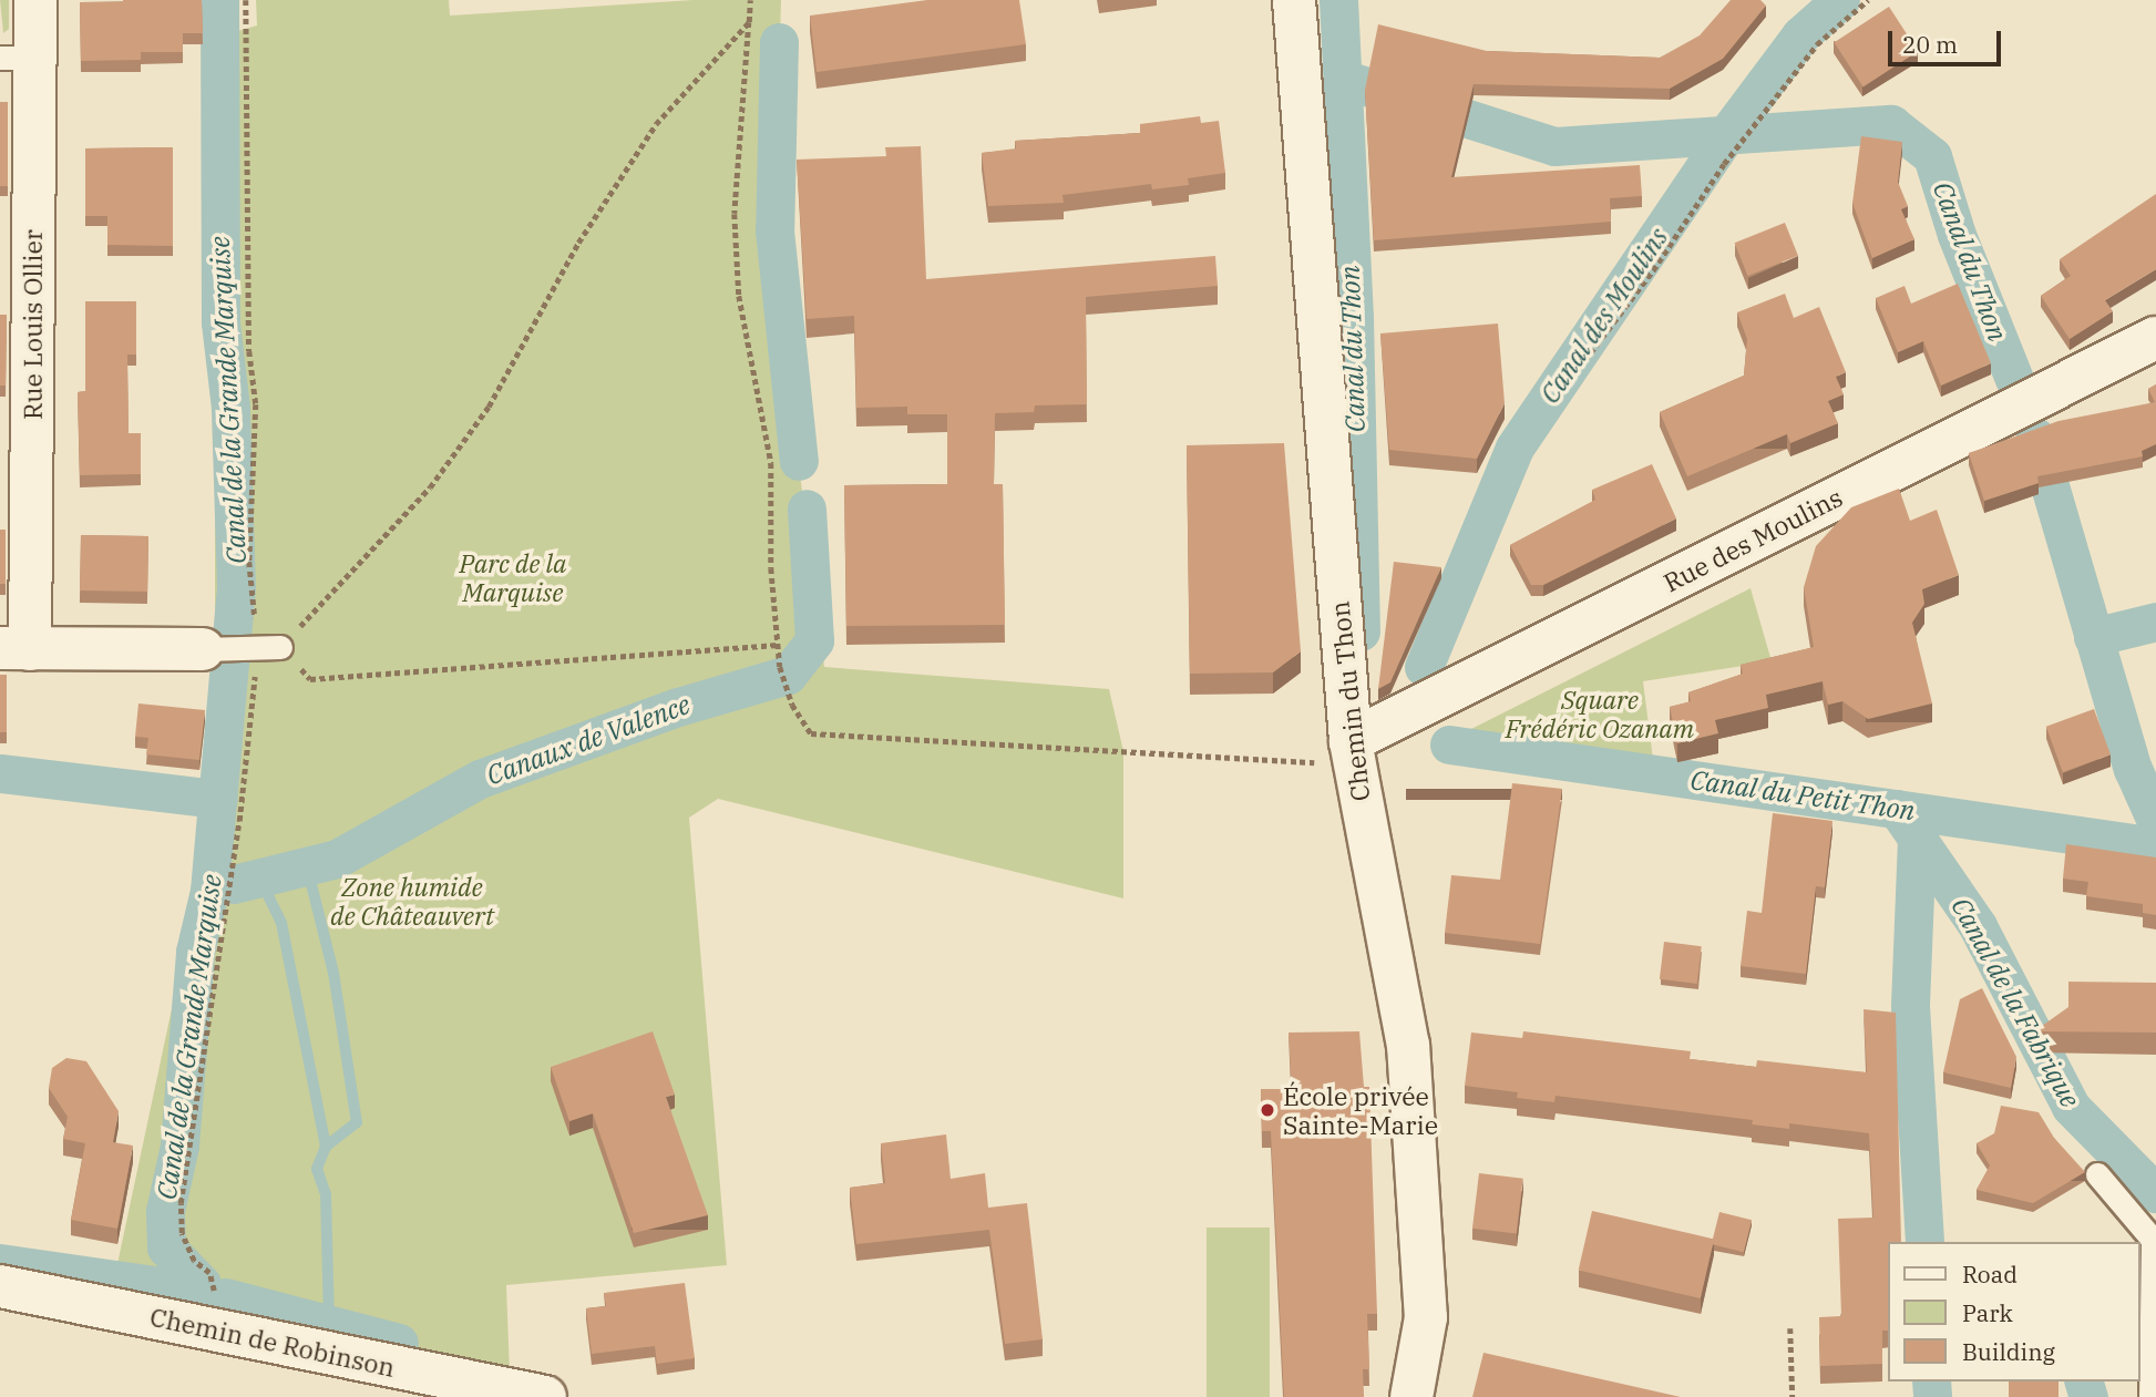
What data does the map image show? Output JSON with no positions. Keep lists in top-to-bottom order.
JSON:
{
  "streets": {
    "street": [
      "Rue Louis Ollier",
      "Rue des Moulins",
      "Chemin du Thon",
      "Chemin de Robinson"
    ]
  },
  "crossings": [
    ["Rue des Moulins", "Chemin du Thon"]
  ],
  "water": [
    "Canal du Thon",
    "Canal des Moulins",
    "Canal de la Grande Marquise",
    "Canaux de Valence",
    "Canal du Petit Thon",
    "Canal de la Fabrique"
  ],
  "parks": ["Parc de la Marquise", "Square Frédéric Ozanam", "Zone humide de Châteauvert"],
  "places": ["École privée Sainte-Marie"],
  "legend": ["Road", "Park", "Building"],
  "scale_bar": "20 m"
}
